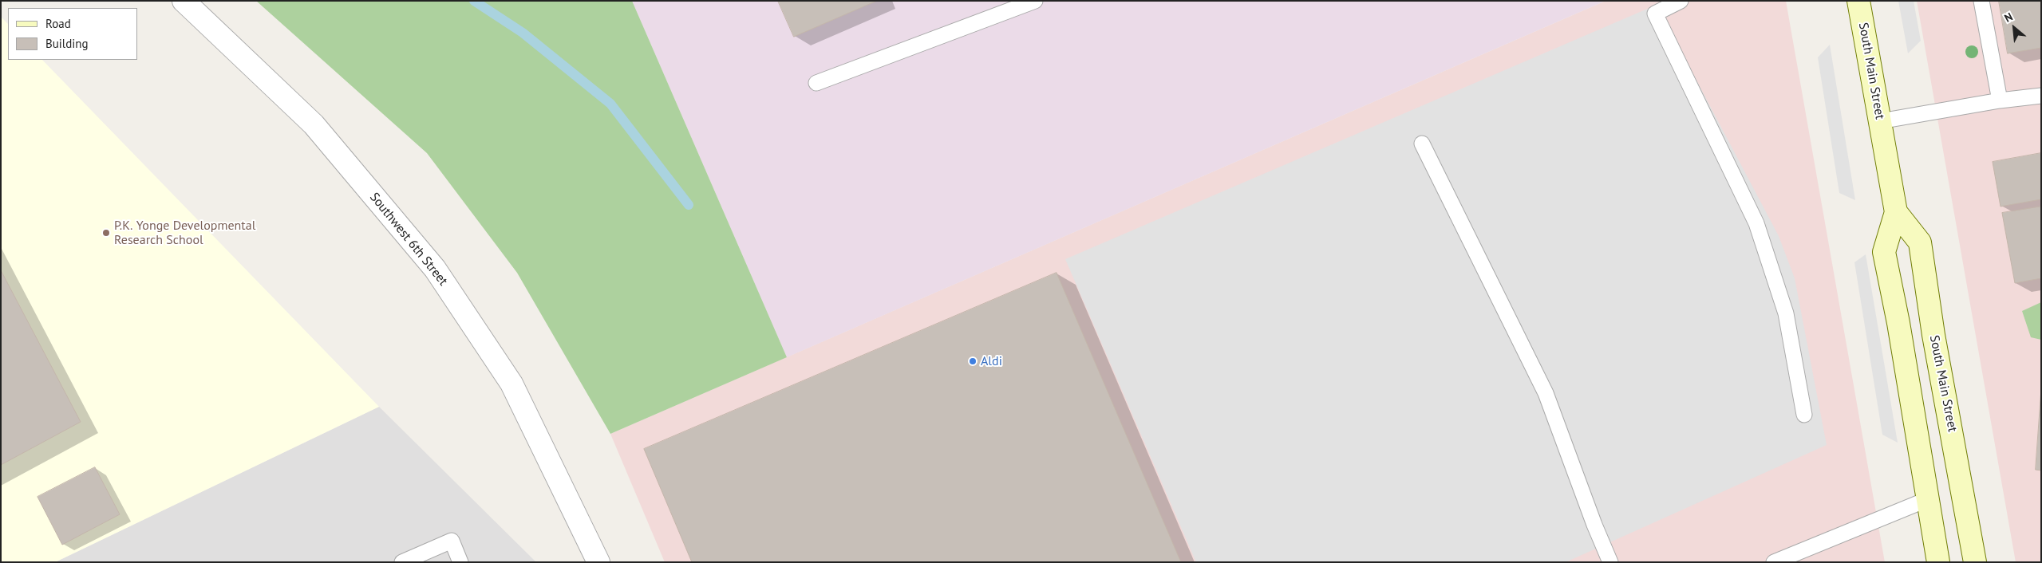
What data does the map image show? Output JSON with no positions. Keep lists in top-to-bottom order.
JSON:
{
  "streets": {
    "main road": ["South Main Street"],
    "street": ["Southwest 6th Street"]
  },
  "places": ["P.K. Yonge Developmental Research School", "Aldi"],
  "legend": ["Road", "Building"],
  "north": "top left"
}
